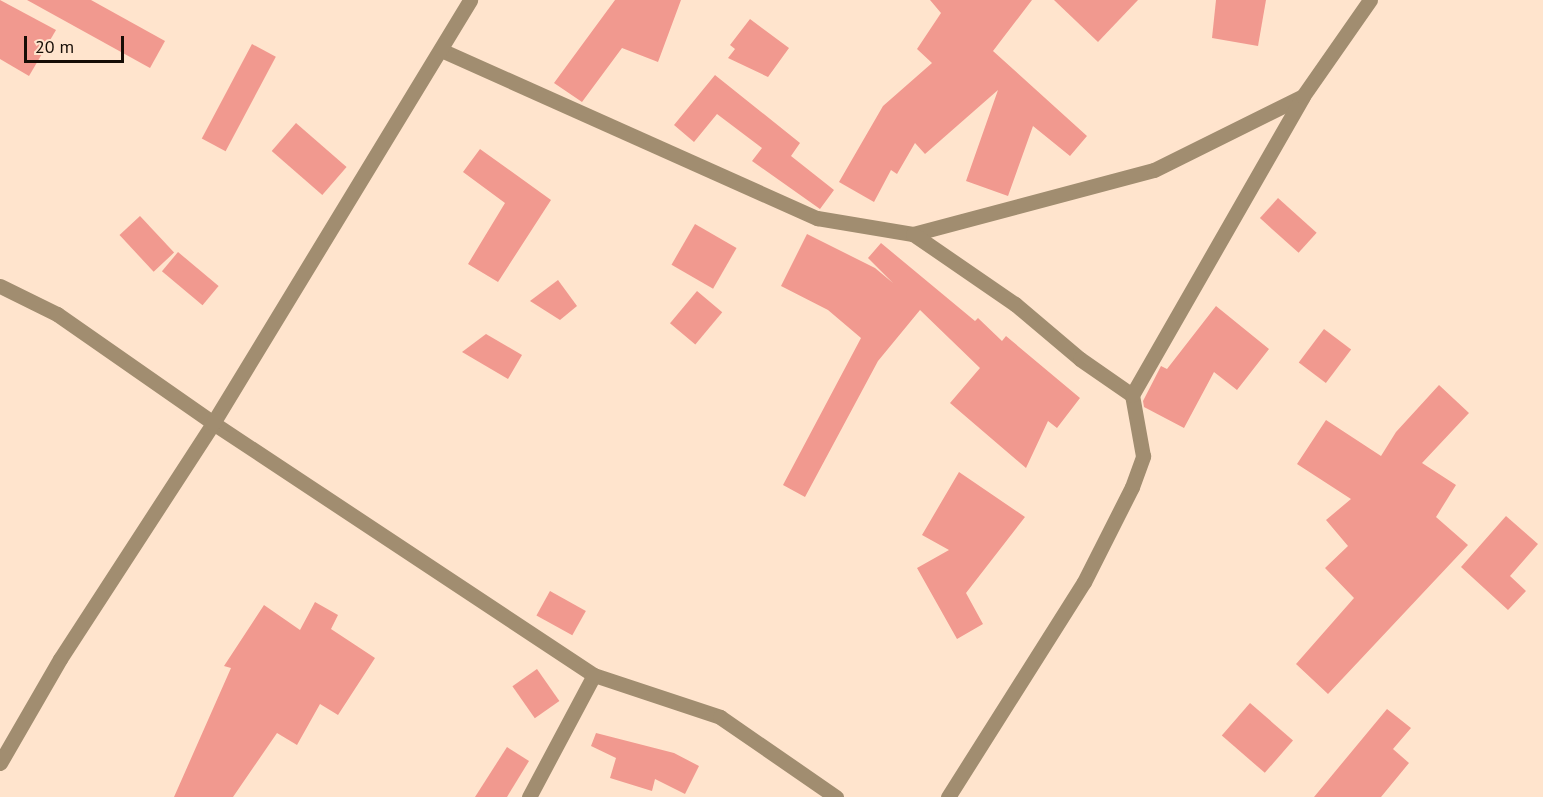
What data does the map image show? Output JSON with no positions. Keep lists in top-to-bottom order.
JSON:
{
  "scale_bar": "20 m"
}
